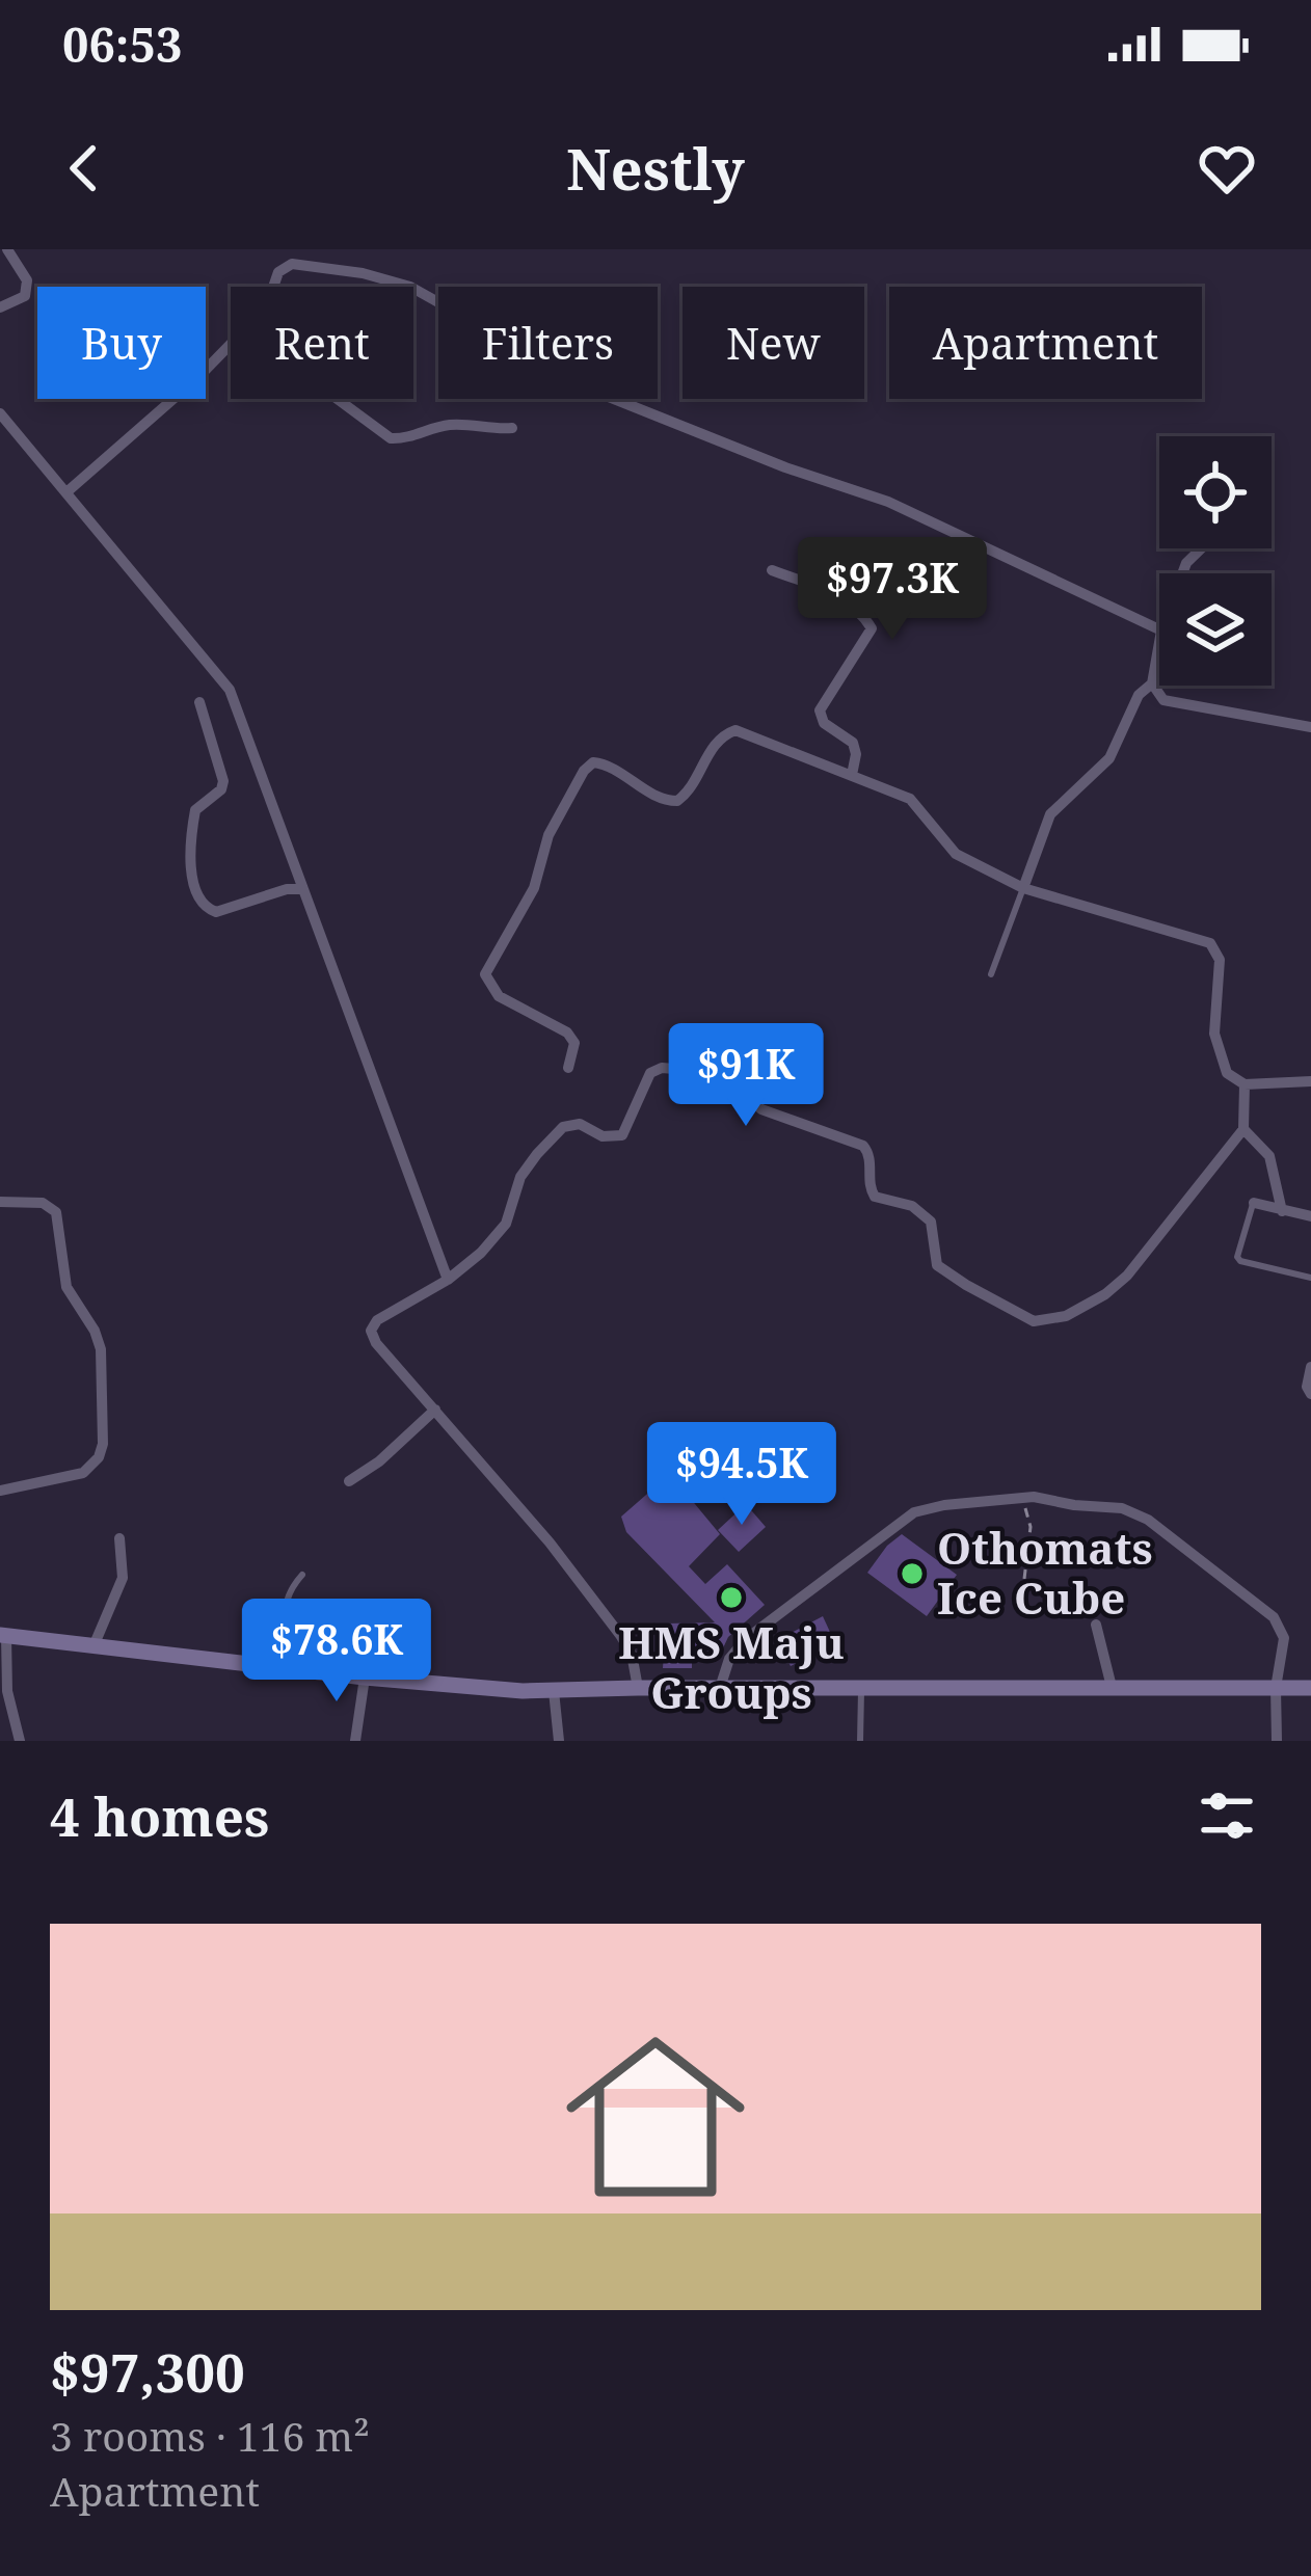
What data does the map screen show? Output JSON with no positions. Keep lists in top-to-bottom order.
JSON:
{
  "places": ["Othomats Ice Cube", "HMS Maju Groups"],
  "page": {
    "status": "06:53",
    "header": "Nestly",
    "chip": [
      "Buy",
      "Rent",
      "Filters",
      "New",
      "Apartment"
    ],
    "price": [
      "$97.3K",
      "$91K",
      "$94.5K",
      "$78.6K"
    ],
    "heading": "4 homes",
    "list": [
      {
        "name": "$97,300",
        "note": "3 rooms · 116 m² · Apartment"
      }
    ]
  }
}
